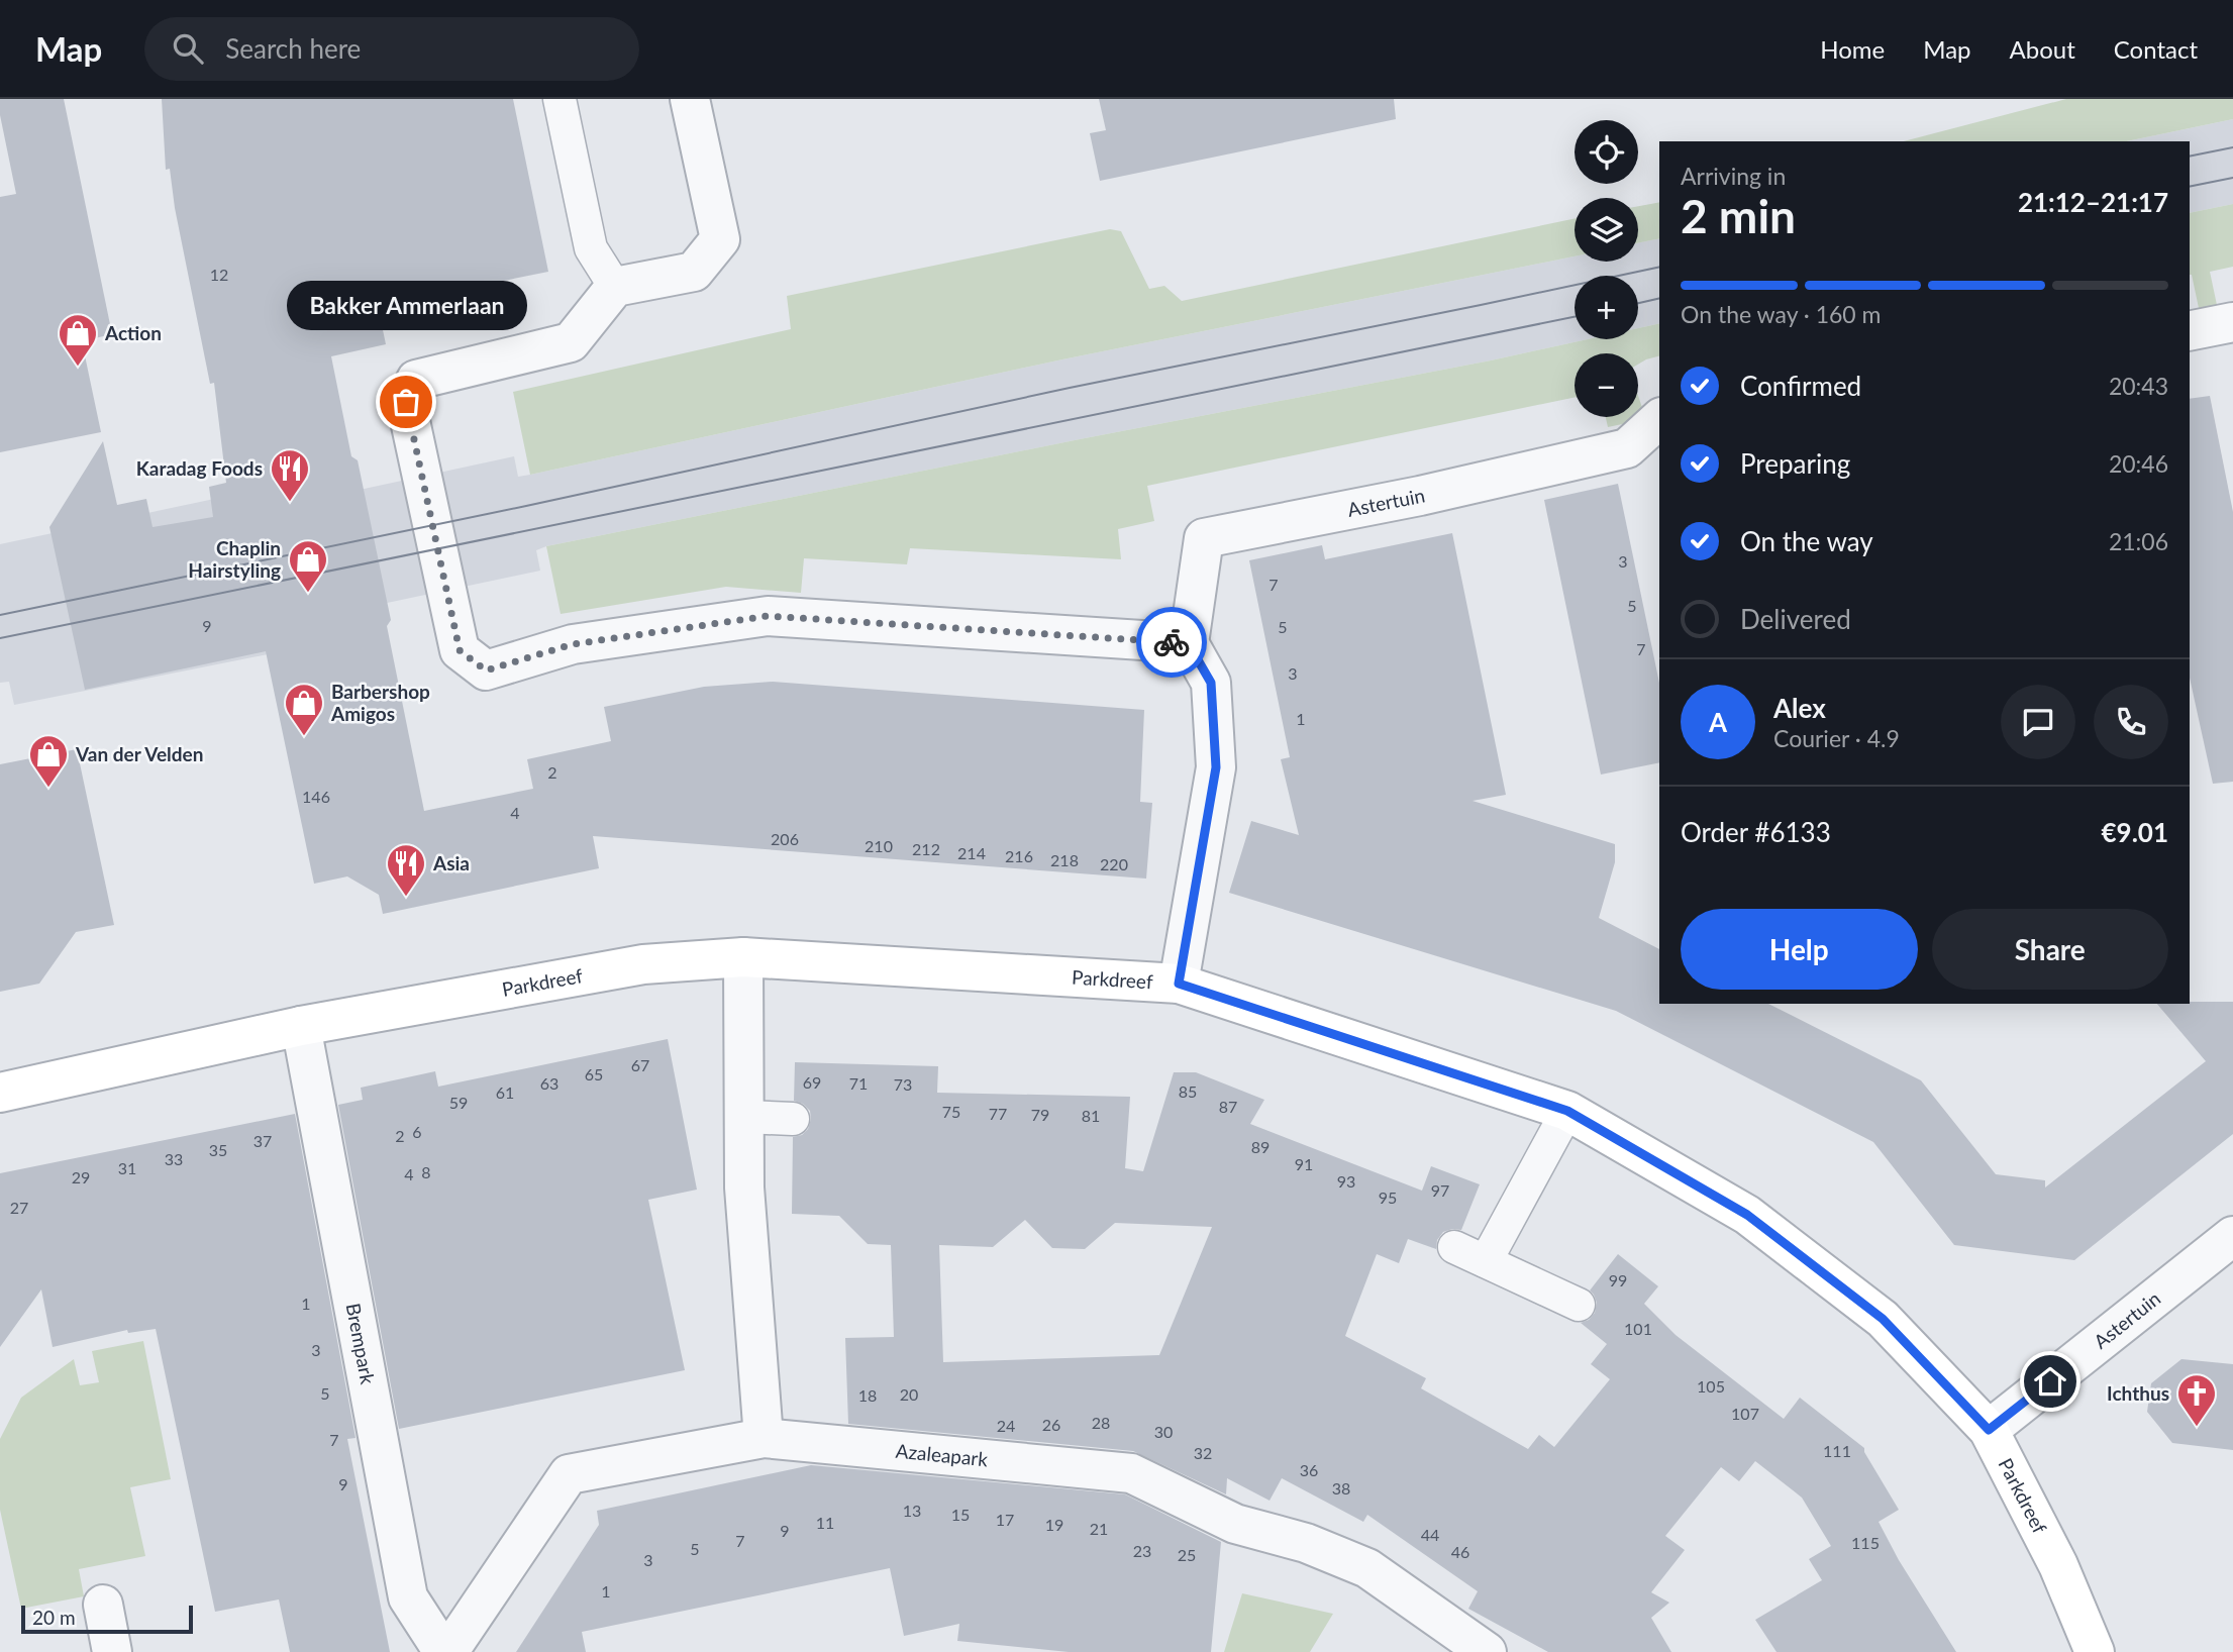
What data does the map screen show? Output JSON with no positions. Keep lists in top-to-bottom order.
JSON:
{
  "streets": {
    "street": [
      "Astertuin",
      "Parkdreef",
      "Brempark",
      "Azaleapark"
    ]
  },
  "crossings": [
    ["Astertuin", "Parkdreef"],
    ["Parkdreef", "Brempark"],
    ["Brempark", "Azaleapark"]
  ],
  "places": {
    "shop": [
      "Action",
      "Chaplin Hairstyling",
      "Barbershop Amigos",
      "Van der Velden"
    ],
    "other": ["Bakker Ammerlaan"],
    "restaurant": ["Karadag Foods", "Asia"],
    "church": ["Ichthus"]
  },
  "house_numbers": [
    "12",
    "3",
    "7",
    "5",
    "9",
    "5",
    "7",
    "3",
    "1",
    "2",
    "146",
    "4",
    "206",
    "210",
    "212",
    "214",
    "216",
    "218",
    "220",
    "67",
    "65",
    "69",
    "63",
    "71",
    "73",
    "85",
    "61",
    "59",
    "87",
    "75",
    "77",
    "79",
    "81",
    "6",
    "2",
    "37",
    "89",
    "35",
    "33",
    "91",
    "31",
    "8",
    "4",
    "29",
    "93",
    "97",
    "95",
    "27",
    "99",
    "1",
    "101",
    "3",
    "105",
    "5",
    "20",
    "18",
    "107",
    "28",
    "26",
    "24",
    "30",
    "7",
    "111",
    "32",
    "36",
    "9",
    "38",
    "13",
    "15",
    "17",
    "11",
    "19",
    "21",
    "9",
    "44",
    "7",
    "115",
    "5",
    "23",
    "46",
    "25",
    "3",
    "1"
  ],
  "scale_bar": "20 m",
  "page": {
    "header": "Map",
    "search": "Search here",
    "nav": [
      "Home",
      "Map",
      "About",
      "Contact"
    ],
    "map_buttons": ["+", "−"],
    "heading": ["2 min", "Arriving in", "21:12–21:17"],
    "panel": [
      "Alex",
      "Courier · 4.9",
      "Order #6133",
      "€9.01"
    ],
    "bar": "On the way · 160 m",
    "bubble": "Bakker Ammerlaan",
    "list": [
      ["Confirmed", "20:43"],
      ["Preparing", "20:46"],
      ["On the way", "21:06"],
      "Delivered"
    ],
    "round": "A",
    "buttons": ["Help", "Share"],
    "scale": "20 m"
  }
}
